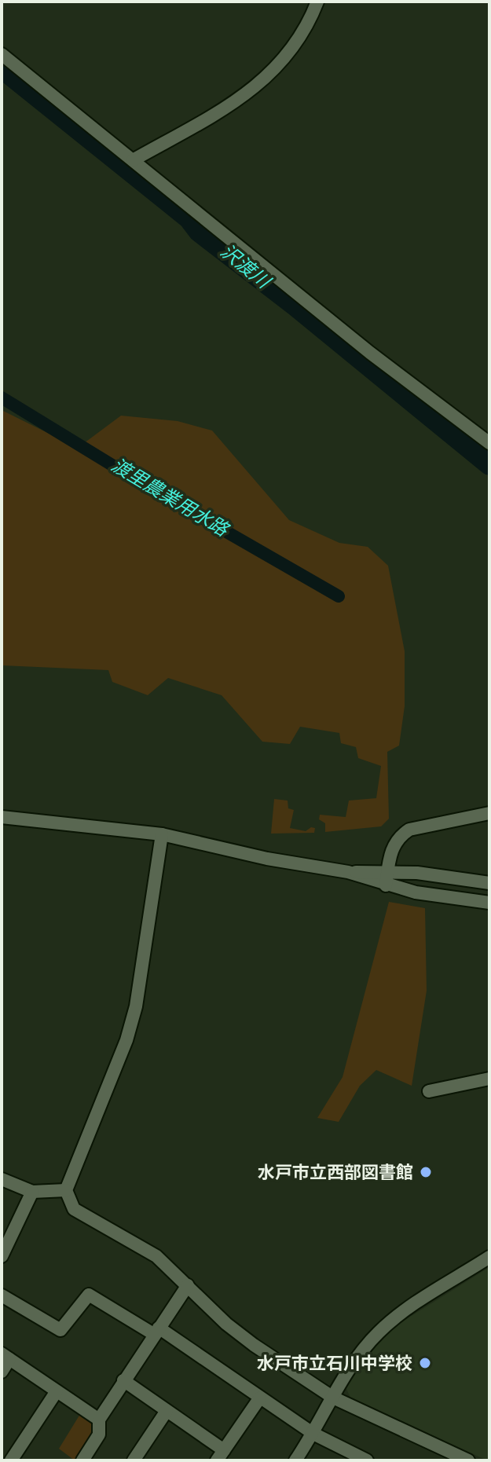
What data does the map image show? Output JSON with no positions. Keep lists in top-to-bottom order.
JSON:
{
  "water": ["沢渡川", "渡里農業用水路"],
  "places": ["水戸市立西部図書館", "水戸市立石川中学校"]
}
